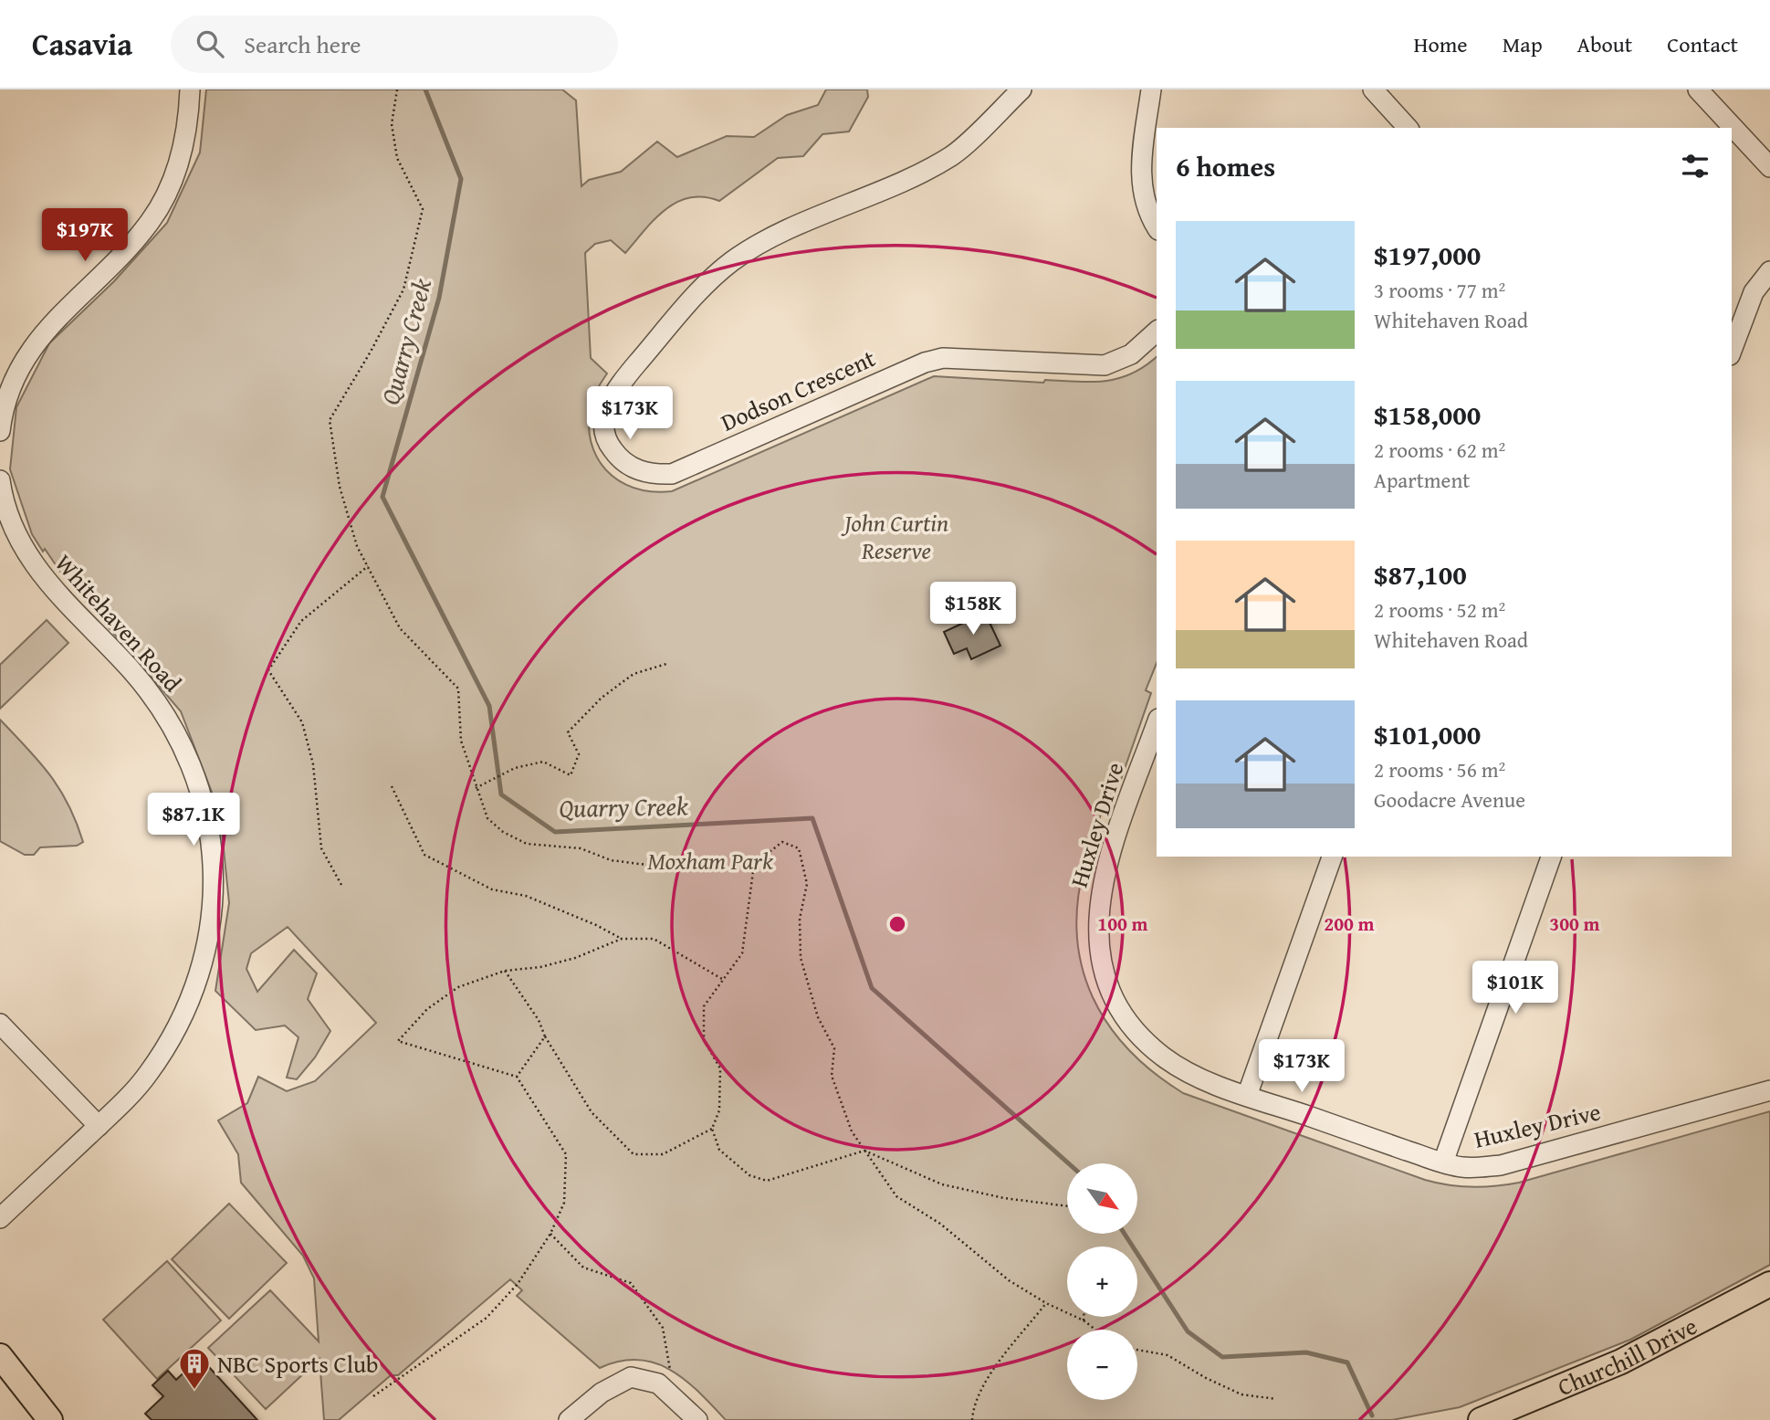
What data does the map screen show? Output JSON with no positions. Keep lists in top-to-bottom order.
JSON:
{
  "streets": {
    "main road": ["Churchill Drive"],
    "street": ["Dodson Crescent", "Whitehaven Road", "Huxley Drive"]
  },
  "water": ["Quarry Creek"],
  "parks": ["John Curtin Reserve", "Moxham Park"],
  "places": {
    "building": ["NBC Sports Club"]
  },
  "north": "bottom right",
  "page": {
    "header": "Casavia",
    "search": "Search here",
    "nav": [
      "Home",
      "Map",
      "About",
      "Contact"
    ],
    "heading": "6 homes",
    "list": [
      {
        "name": "$197,000",
        "note": "3 rooms · 77 m² · Whitehaven Road"
      },
      {
        "name": "$158,000",
        "note": "2 rooms · 62 m² · Apartment"
      },
      {
        "name": "$87,100",
        "note": "2 rooms · 52 m² · Whitehaven Road"
      },
      {
        "name": "$101,000",
        "note": "2 rooms · 56 m² · Goodacre Avenue"
      }
    ],
    "price": [
      "$197K",
      "$173K",
      "$158K",
      "$87.1K",
      "$101K",
      "$173K"
    ],
    "map_buttons": ["+", "−"]
  },
  "rings": ["100 m", "200 m", "300 m"]
}
